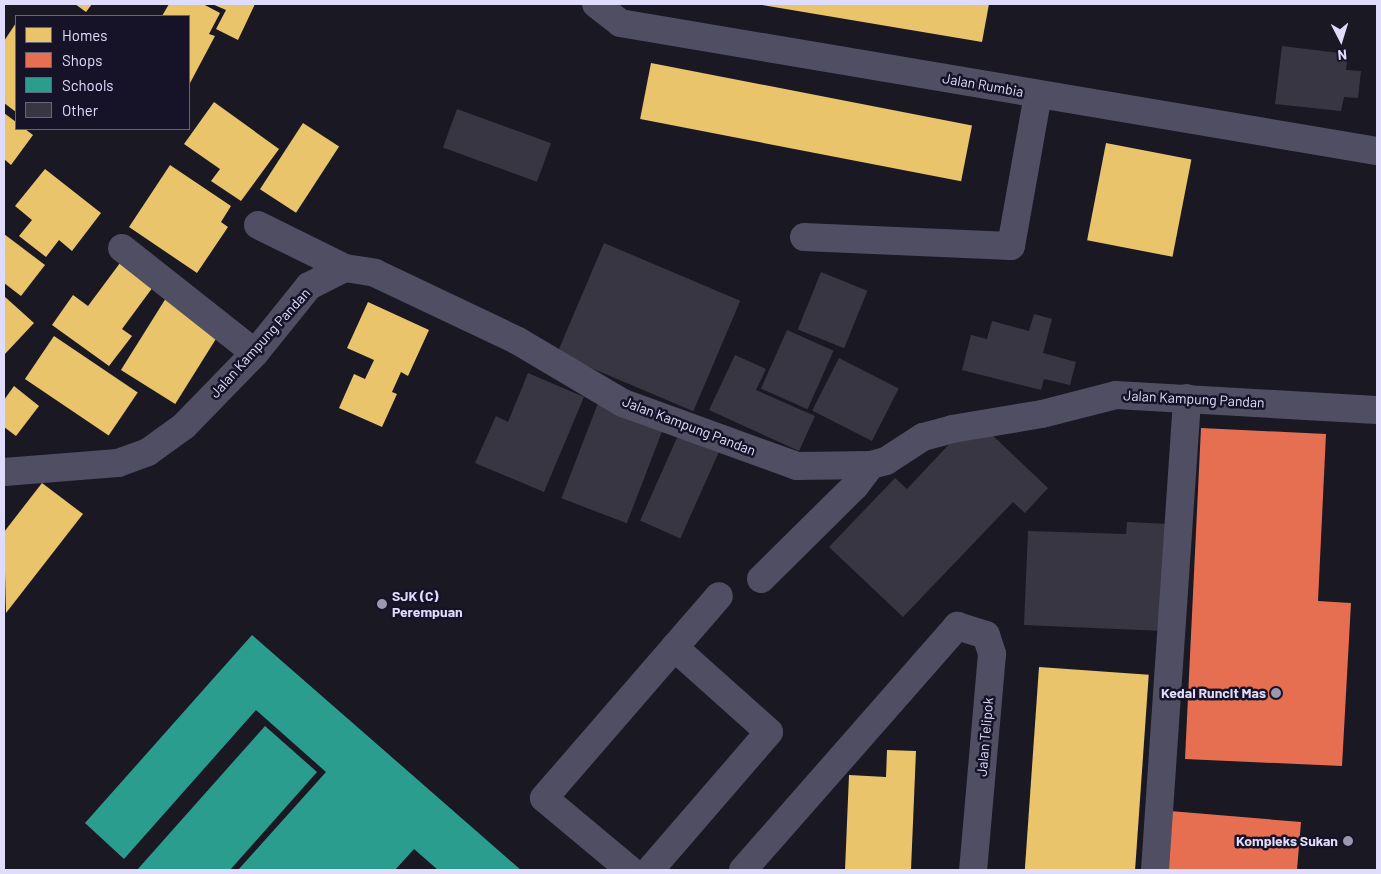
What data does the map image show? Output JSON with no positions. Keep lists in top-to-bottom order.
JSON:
{
  "streets": {
    "street": ["Jalan Rumbia", "Jalan Kampung Pandan", "Jalan Telipok"]
  },
  "places": ["SJK (C) Perempuan", "Kedai Runcit Mas", "Kompleks Sukan"],
  "legend": [
    "Homes",
    "Shops",
    "Schools",
    "Other"
  ],
  "north": "bottom"
}
